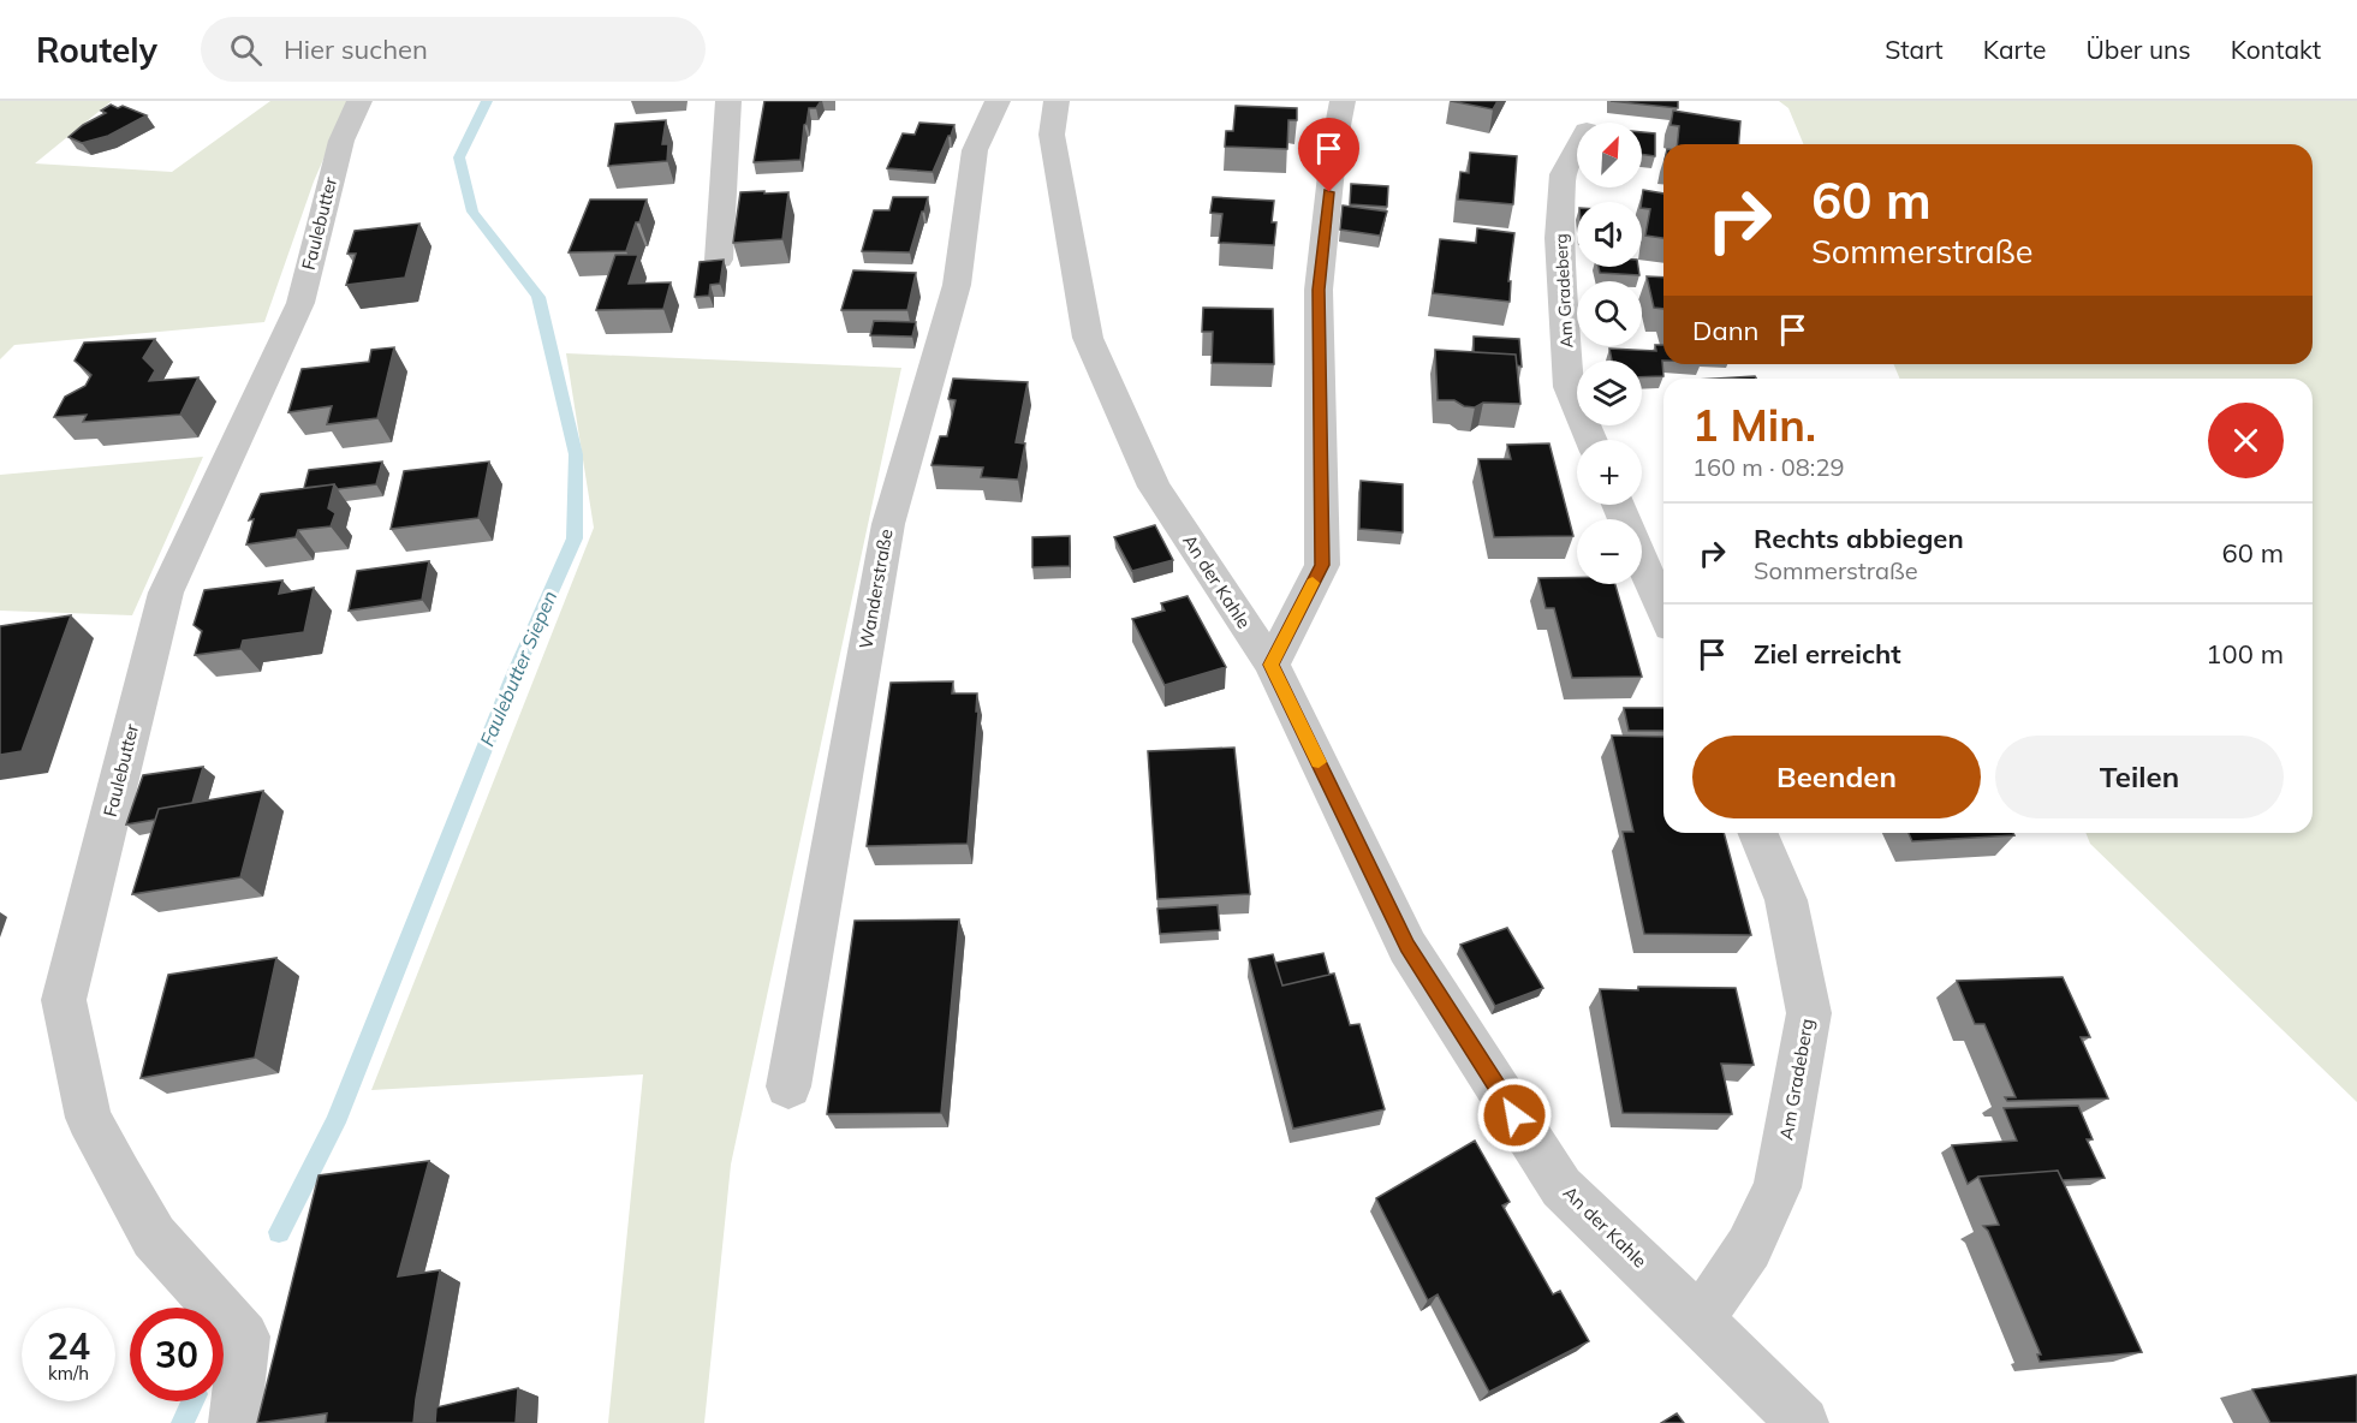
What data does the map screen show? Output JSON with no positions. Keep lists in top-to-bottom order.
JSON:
{
  "streets": {
    "street": [
      "Faulebutter",
      "Am Gradeberg",
      "An der Kahle",
      "Wanderstraße"
    ]
  },
  "crossings": [
    ["Am Gradeberg", "An der Kahle"]
  ],
  "water": ["Faulebutter Siepen"],
  "north": "top right",
  "page": {
    "header": "Routely",
    "search": "Hier suchen",
    "nav": [
      "Start",
      "Karte",
      "Über uns",
      "Kontakt"
    ],
    "map_buttons": ["+", "−"],
    "turn": ["60 m", "Sommerstraße"],
    "then": "Dann",
    "heading": ["1 Min.", "160 m · 08:29"],
    "list": [
      {
        "name": "Rechts abbiegen",
        "note": "Sommerstraße",
        "value": "60 m"
      },
      {
        "name": "Ziel erreicht",
        "value": "100 m"
      }
    ],
    "buttons": ["Beenden", "Teilen"],
    "speed": "24 km/h",
    "limit": "30"
  }
}
